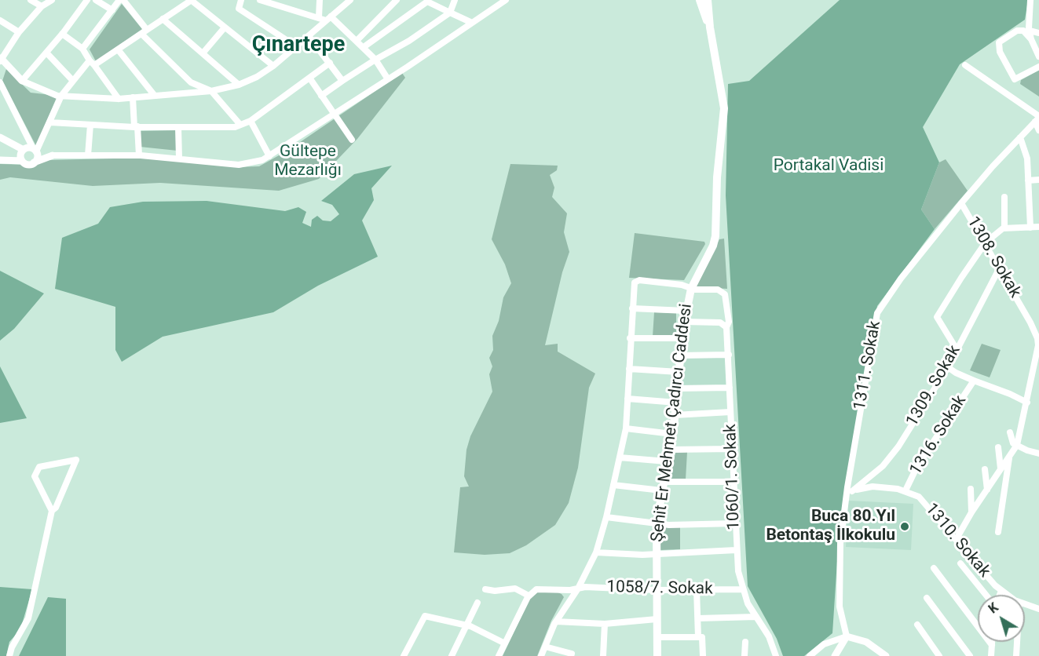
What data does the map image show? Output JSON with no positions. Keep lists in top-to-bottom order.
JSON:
{
  "streets": {
    "main road": ["Şehit Er Mehmet Çadırcı Caddesi"],
    "street": [
      "1308. Sokak",
      "1311. Sokak",
      "1309. Sokak",
      "1316. Sokak",
      "1060/1. Sokak",
      "1310. Sokak",
      "1058/7. Sokak"
    ]
  },
  "crossings": [
    ["1308. Sokak", "1311. Sokak"],
    ["1308. Sokak", "1309. Sokak"],
    ["1308. Sokak", "1316. Sokak"],
    ["1308. Sokak", "1310. Sokak"],
    ["1309. Sokak", "1316. Sokak"],
    ["1309. Sokak", "1310. Sokak"],
    ["Şehit Er Mehmet Çadırcı Caddesi", "1060/1. Sokak"],
    ["Şehit Er Mehmet Çadırcı Caddesi", "1058/7. Sokak"],
    ["1316. Sokak", "1310. Sokak"],
    ["1060/1. Sokak", "1058/7. Sokak"]
  ],
  "districts": ["Çınartepe"],
  "parks": ["Gültepe Mezarlığı", "Portakal Vadisi"],
  "places": ["Buca 80.Yıl Betontaş İlkokulu"],
  "north": "top left"
}
